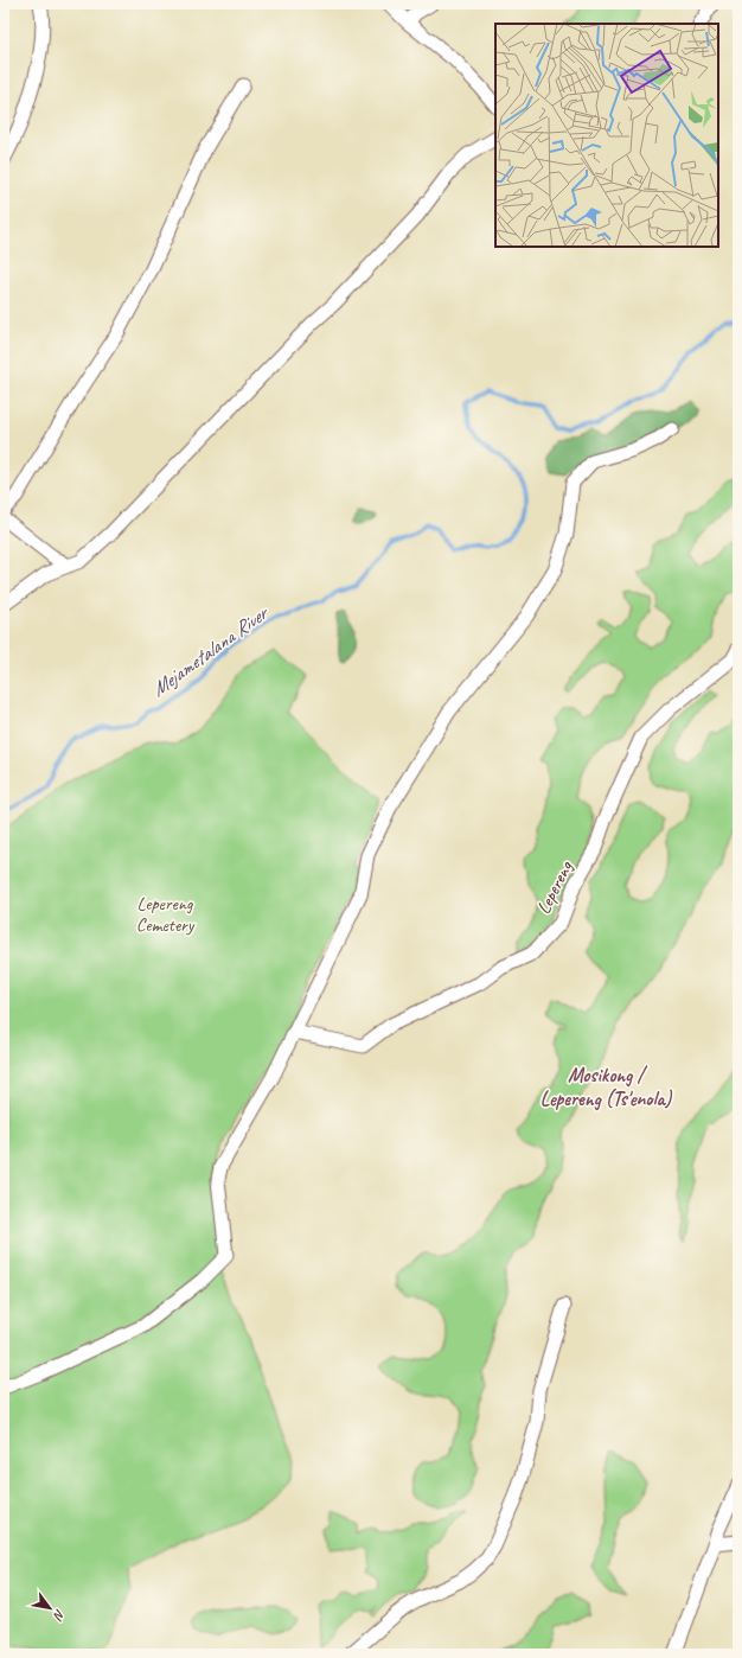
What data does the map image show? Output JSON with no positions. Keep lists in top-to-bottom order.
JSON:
{
  "streets": {
    "street": ["Lepereng"]
  },
  "districts": ["Mosikong / Lepereng (Ts'enola)"],
  "water": ["Mejametalana River"],
  "parks": ["Lepereng Cemetery"],
  "north": "bottom right"
}
